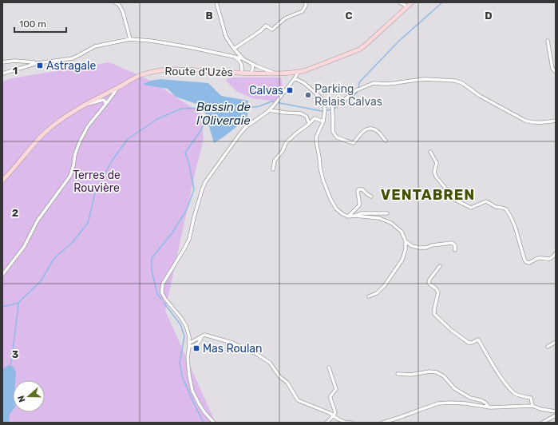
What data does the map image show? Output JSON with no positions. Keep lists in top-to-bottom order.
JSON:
{
  "streets": {
    "main road": ["Route d'Uzès"]
  },
  "districts": ["VENTABREN"],
  "water": ["Bassin de l'Oliveraie"],
  "parks": ["Terres de Rouvière"],
  "places": {
    "transit": ["Astragale", "Calvas", "Mas Roulan"],
    "other": ["Parking Relais Calvas"]
  },
  "scale_bar": "100 m",
  "north": "left",
  "grid": {
    "columns": ["B", "C", "D"],
    "rows": ["1", "2", "3"]
  }
}
